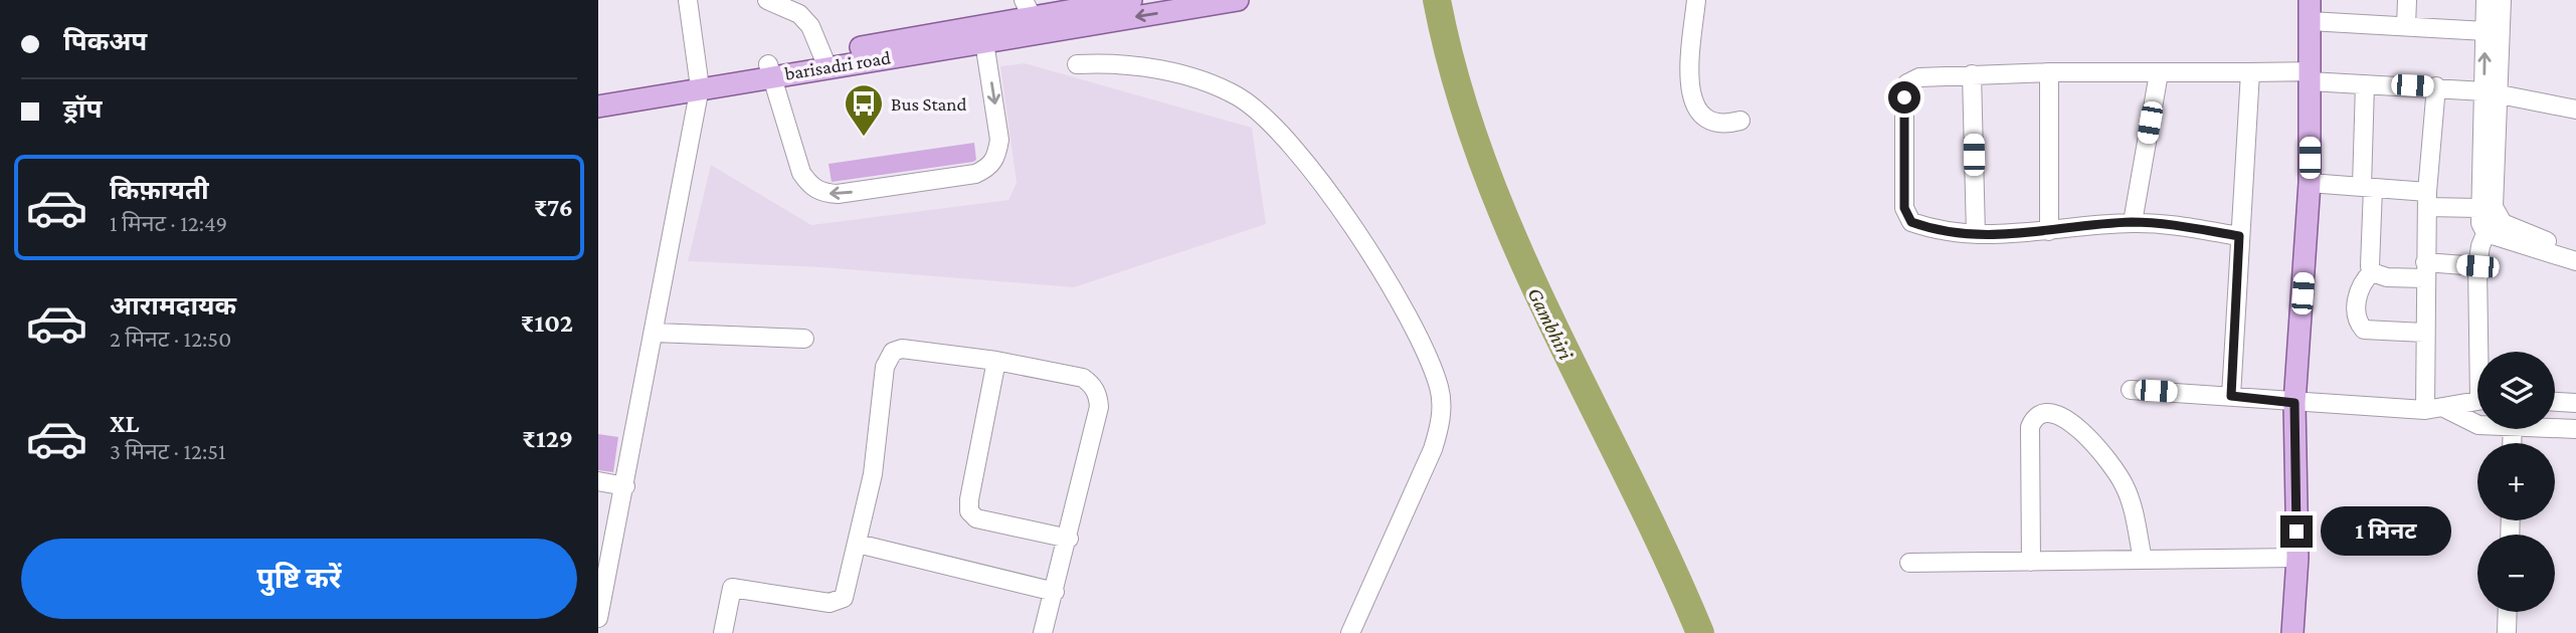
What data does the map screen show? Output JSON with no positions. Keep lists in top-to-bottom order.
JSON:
{
  "streets": {
    "main road": ["barisadri road"]
  },
  "water": ["Gambhiri"],
  "places": {
    "bus stop": ["Bus Stand"]
  },
  "page": {
    "banner": ["पिकअप", "ड्रॉप"],
    "list": [
      {
        "name": "किफ़ायती",
        "note": "1 मिनट · 12:49",
        "value": "₹76"
      },
      {
        "name": "आरामदायक",
        "note": "2 मिनट · 12:50",
        "value": "₹102"
      },
      {
        "name": "XL",
        "note": "3 मिनट · 12:51",
        "value": "₹129"
      }
    ],
    "map_buttons": ["+", "−"],
    "bubble": "1 मिनट",
    "buttons": "पुष्टि करें"
  }
}
